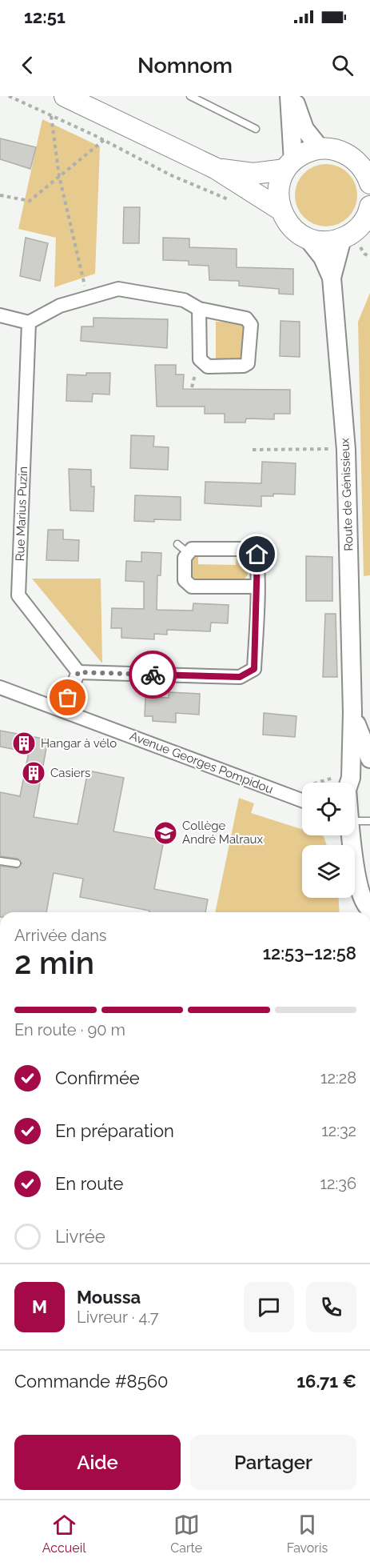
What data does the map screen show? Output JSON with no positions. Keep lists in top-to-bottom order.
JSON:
{
  "streets": {
    "main road": ["Route de Génissieux"],
    "street": ["Rue Marius Puzin", "Avenue Georges Pompidou"]
  },
  "places": {
    "building": ["Hangar à vélo", "Casiers"],
    "school or university": ["Collège André Malraux"]
  },
  "page": {
    "status": "12:51",
    "header": "Nomnom",
    "heading": ["2 min", "Arrivée dans", "12:53–12:58"],
    "panel": [
      "Moussa",
      "Livreur · 4.7",
      "Commande #8560",
      "16.71 €"
    ],
    "bar": "En route · 90 m",
    "list": [
      ["Confirmée", "12:28"],
      ["En préparation", "12:32"],
      ["En route", "12:36"],
      "Livrée"
    ],
    "round": "M",
    "buttons": ["Aide", "Partager"],
    "tabs": ["Accueil", "Carte", "Favoris"]
  }
}
